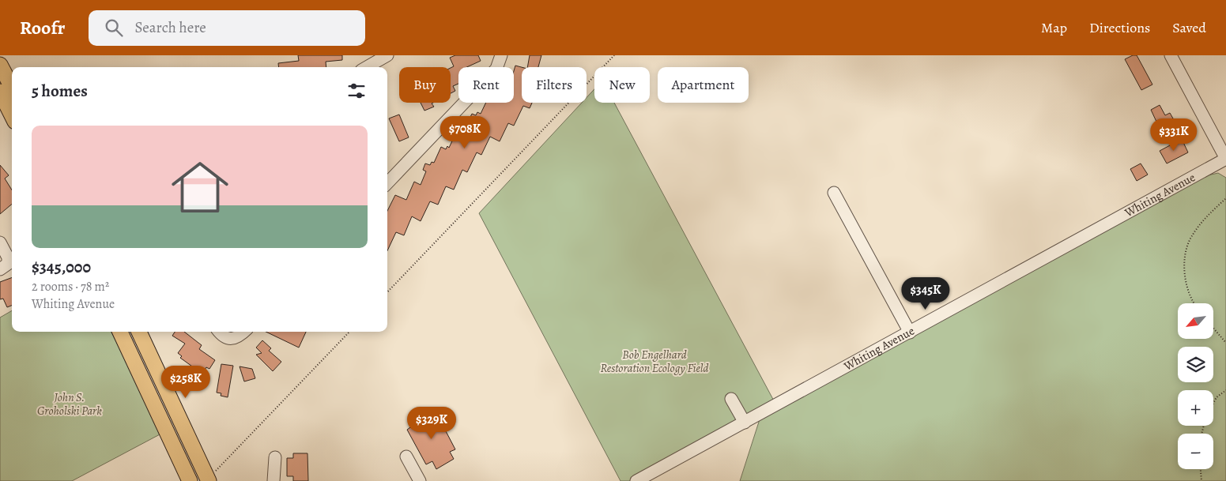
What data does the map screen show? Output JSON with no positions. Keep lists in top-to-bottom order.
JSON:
{
  "streets": {
    "street": ["Whiting Avenue"]
  },
  "parks": ["Bob Engelhard Restoration Ecology Field", "John S. Groholski Park"],
  "north": "bottom left",
  "page": {
    "header": "Roofr",
    "search": "Search here",
    "nav": ["Map", "Directions", "Saved"],
    "chip": [
      "Buy",
      "Rent",
      "Filters",
      "New",
      "Apartment"
    ],
    "heading": "5 homes",
    "list": [
      {
        "name": "$345,000",
        "note": "2 rooms · 78 m² · Whiting Avenue"
      }
    ],
    "price": [
      "$708K",
      "$331K",
      "$345K",
      "$258K",
      "$329K"
    ],
    "map_buttons": ["+", "−"]
  }
}
